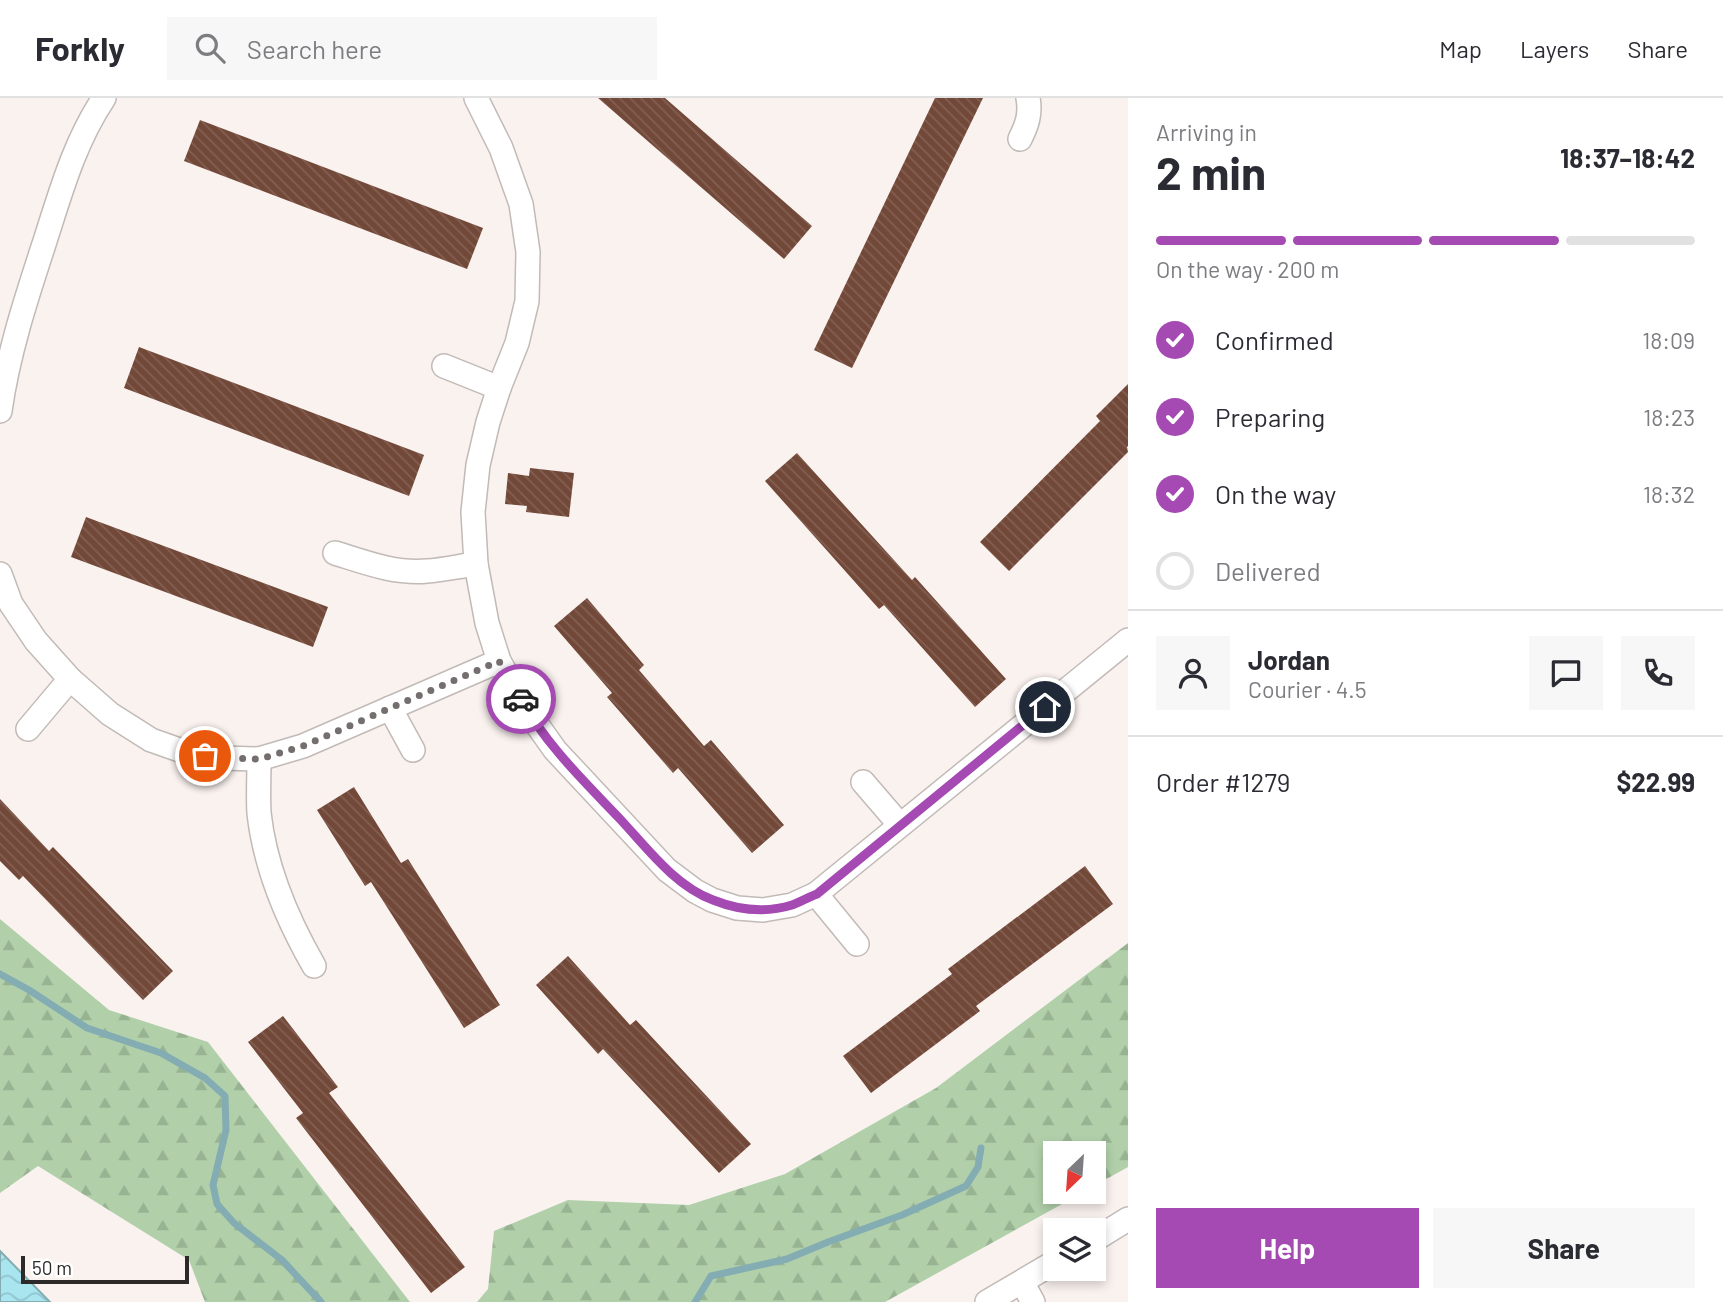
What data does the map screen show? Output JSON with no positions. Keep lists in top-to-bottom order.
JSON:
{
  "scale_bar": "50 m",
  "north": "bottom left",
  "page": {
    "header": "Forkly",
    "search": "Search here",
    "nav": ["Map", "Layers", "Share"],
    "heading": ["2 min", "Arriving in", "18:37–18:42"],
    "panel": [
      "Jordan",
      "Courier · 4.5",
      "Order #1279",
      "$22.99"
    ],
    "bar": "On the way · 200 m",
    "list": [
      ["Confirmed", "18:09"],
      ["Preparing", "18:23"],
      ["On the way", "18:32"],
      "Delivered"
    ],
    "buttons": ["Help", "Share"],
    "scale": "50 m"
  }
}
